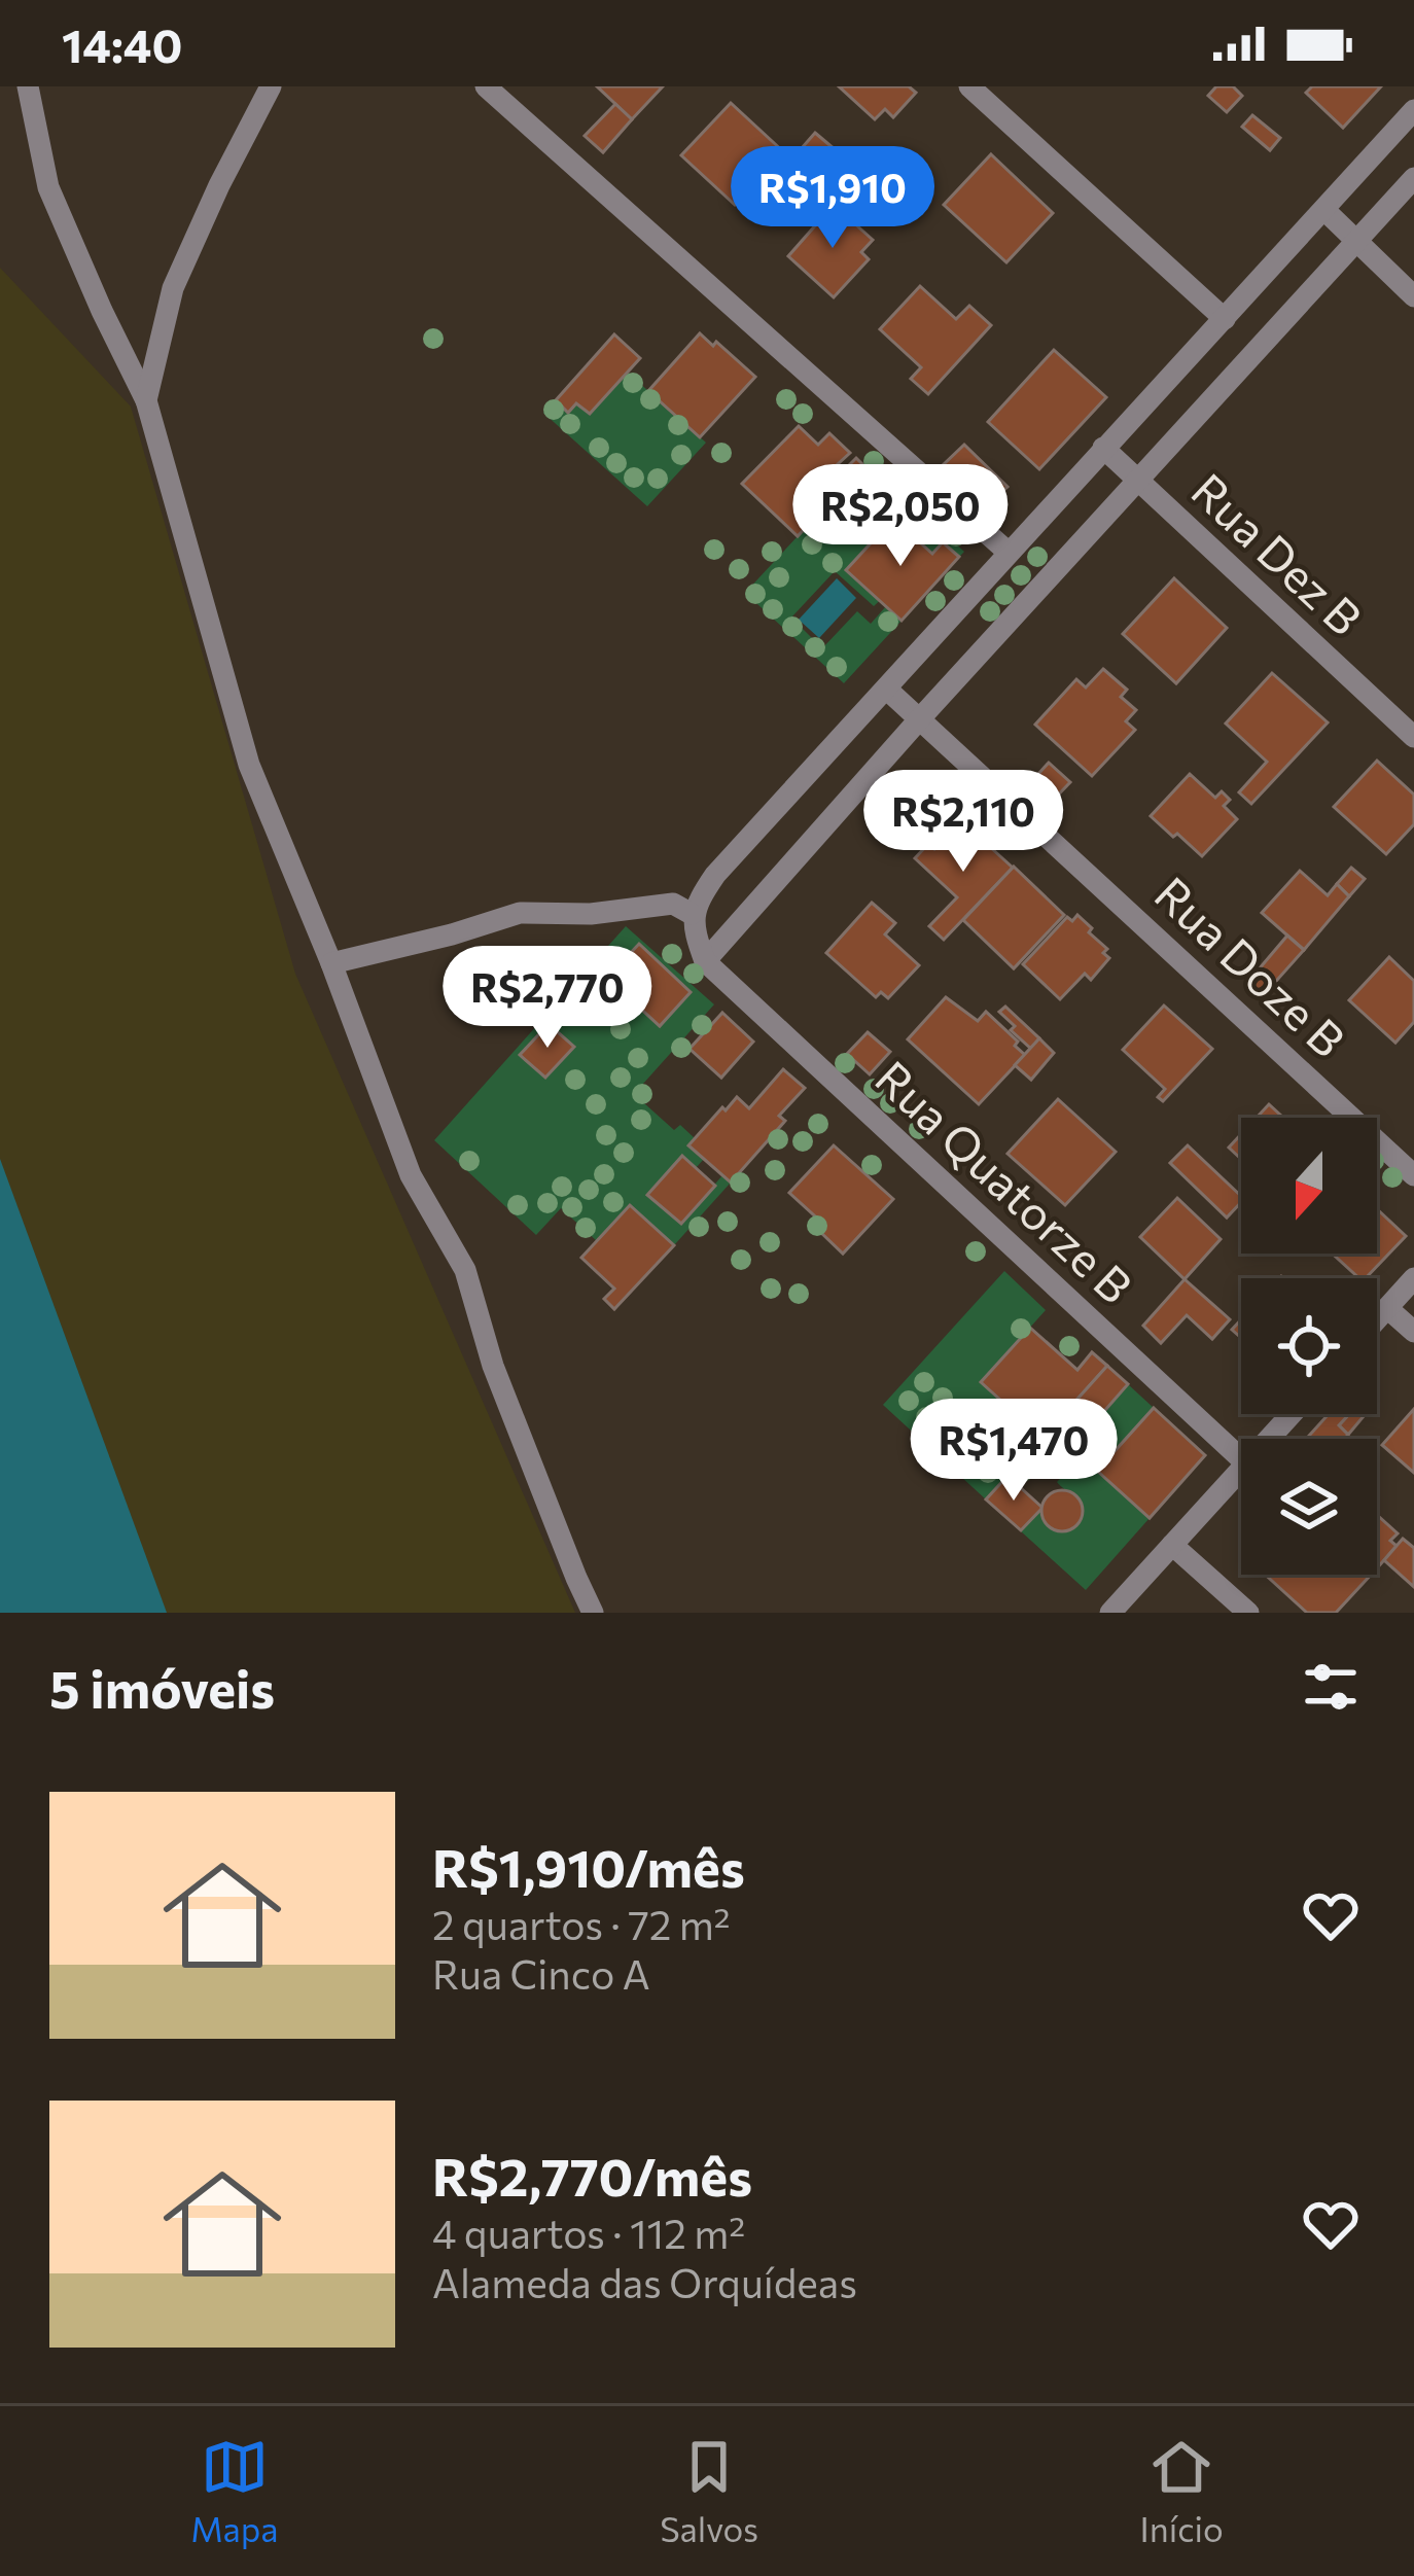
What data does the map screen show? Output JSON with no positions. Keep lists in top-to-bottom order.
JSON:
{
  "streets": {
    "street": ["Rua Dez B", "Rua Doze B", "Rua Quatorze B"]
  },
  "north": "bottom",
  "page": {
    "status": "14:40",
    "price": [
      "R$1,910",
      "R$2,050",
      "R$2,110",
      "R$2,770",
      "R$1,470"
    ],
    "heading": "5 imóveis",
    "list": [
      {
        "name": "R$1,910/mês",
        "note": "2 quartos · 72 m² · Rua Cinco A"
      },
      {
        "name": "R$2,770/mês",
        "note": "4 quartos · 112 m² · Alameda das Orquídeas"
      }
    ],
    "tabs": ["Mapa", "Salvos", "Início"]
  }
}
